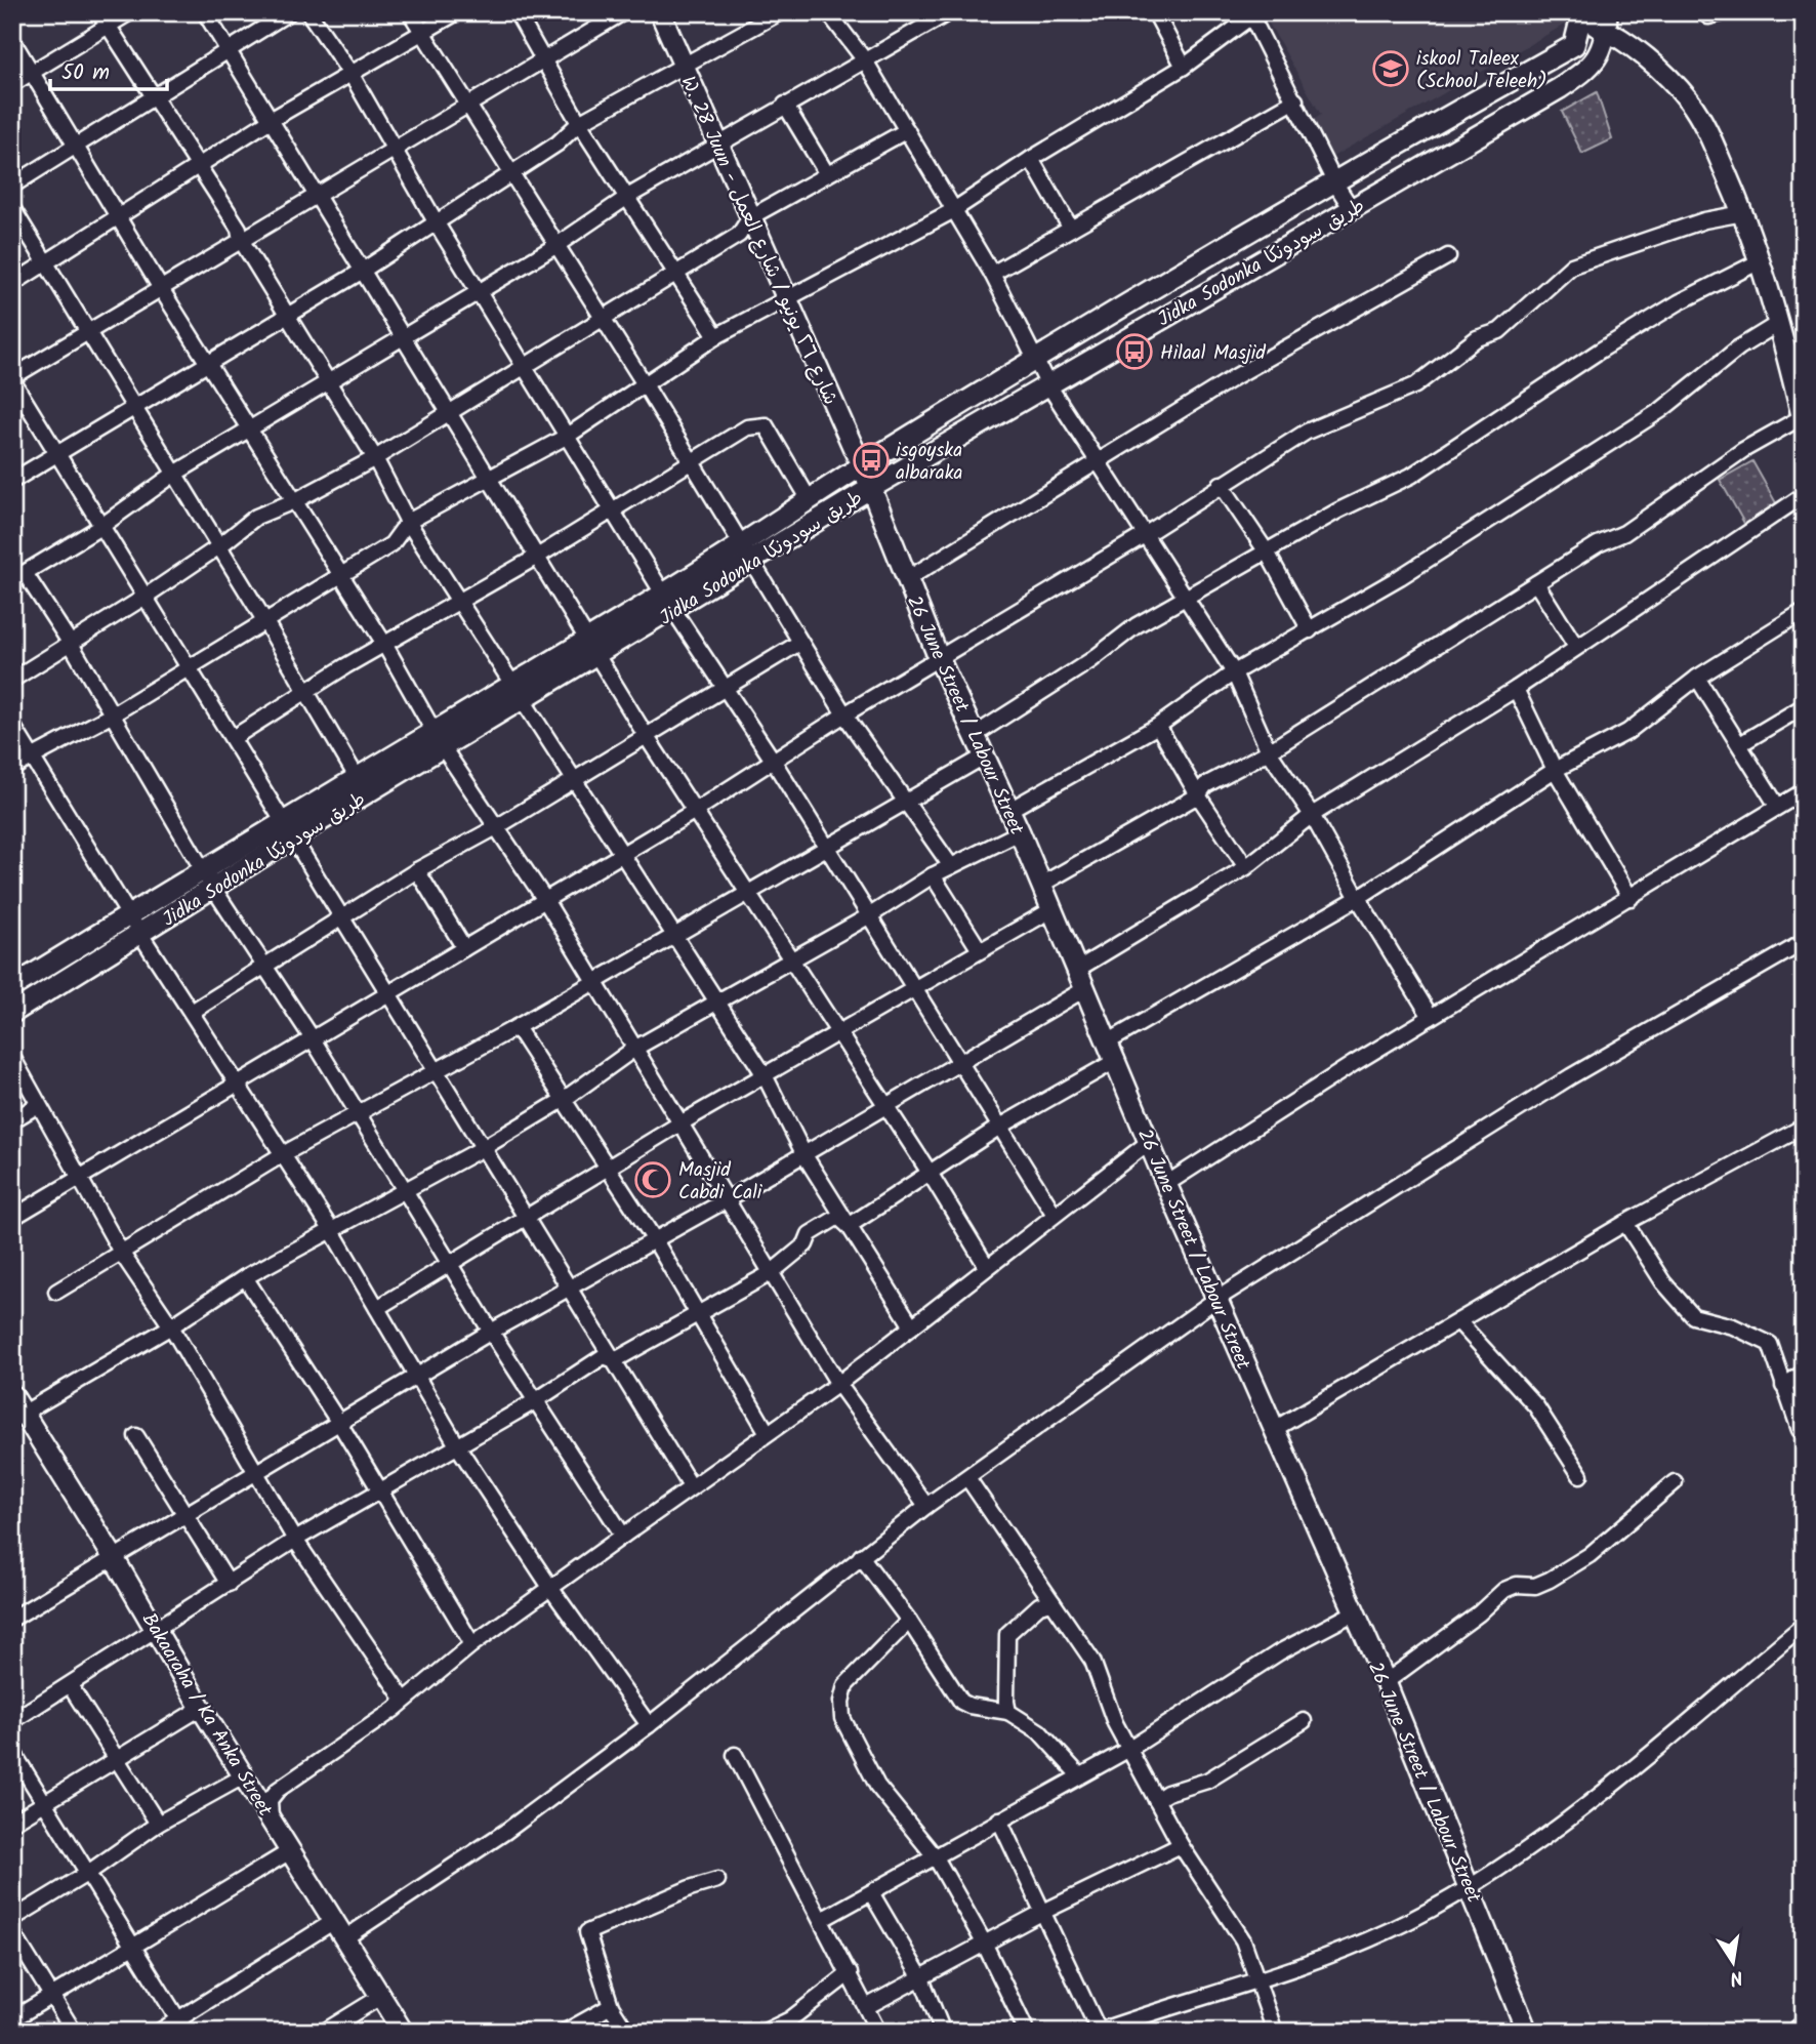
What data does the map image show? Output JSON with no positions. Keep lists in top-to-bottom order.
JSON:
{
  "streets": {
    "street": [
      "W. 28 Juun - شارع ٢٦ يونيو / شارع العمل",
      "Jidka Sodonka طريق سودونكا",
      "26 June Street / Labour Street",
      "Bakaaraha / Ka Anka Street"
    ]
  },
  "crossings": [
    ["W. 28 Juun - شارع ٢٦ يونيو / شارع العمل", "Jidka Sodonka طريق سودونكا"],
    ["W. 28 Juun - شارع ٢٦ يونيو / شارع العمل", "26 June Street / Labour Street"],
    ["Jidka Sodonka طريق سودونكا", "26 June Street / Labour Street"]
  ],
  "places": {
    "school or university": ["iskool Taleex (School Teleeh)"],
    "bus stop": ["Hilaal Masjid", "isgoyska albaraka"],
    "mosque": ["Masjid Cabdi Cali"]
  },
  "scale_bar": "50 m",
  "north": "bottom"
}
